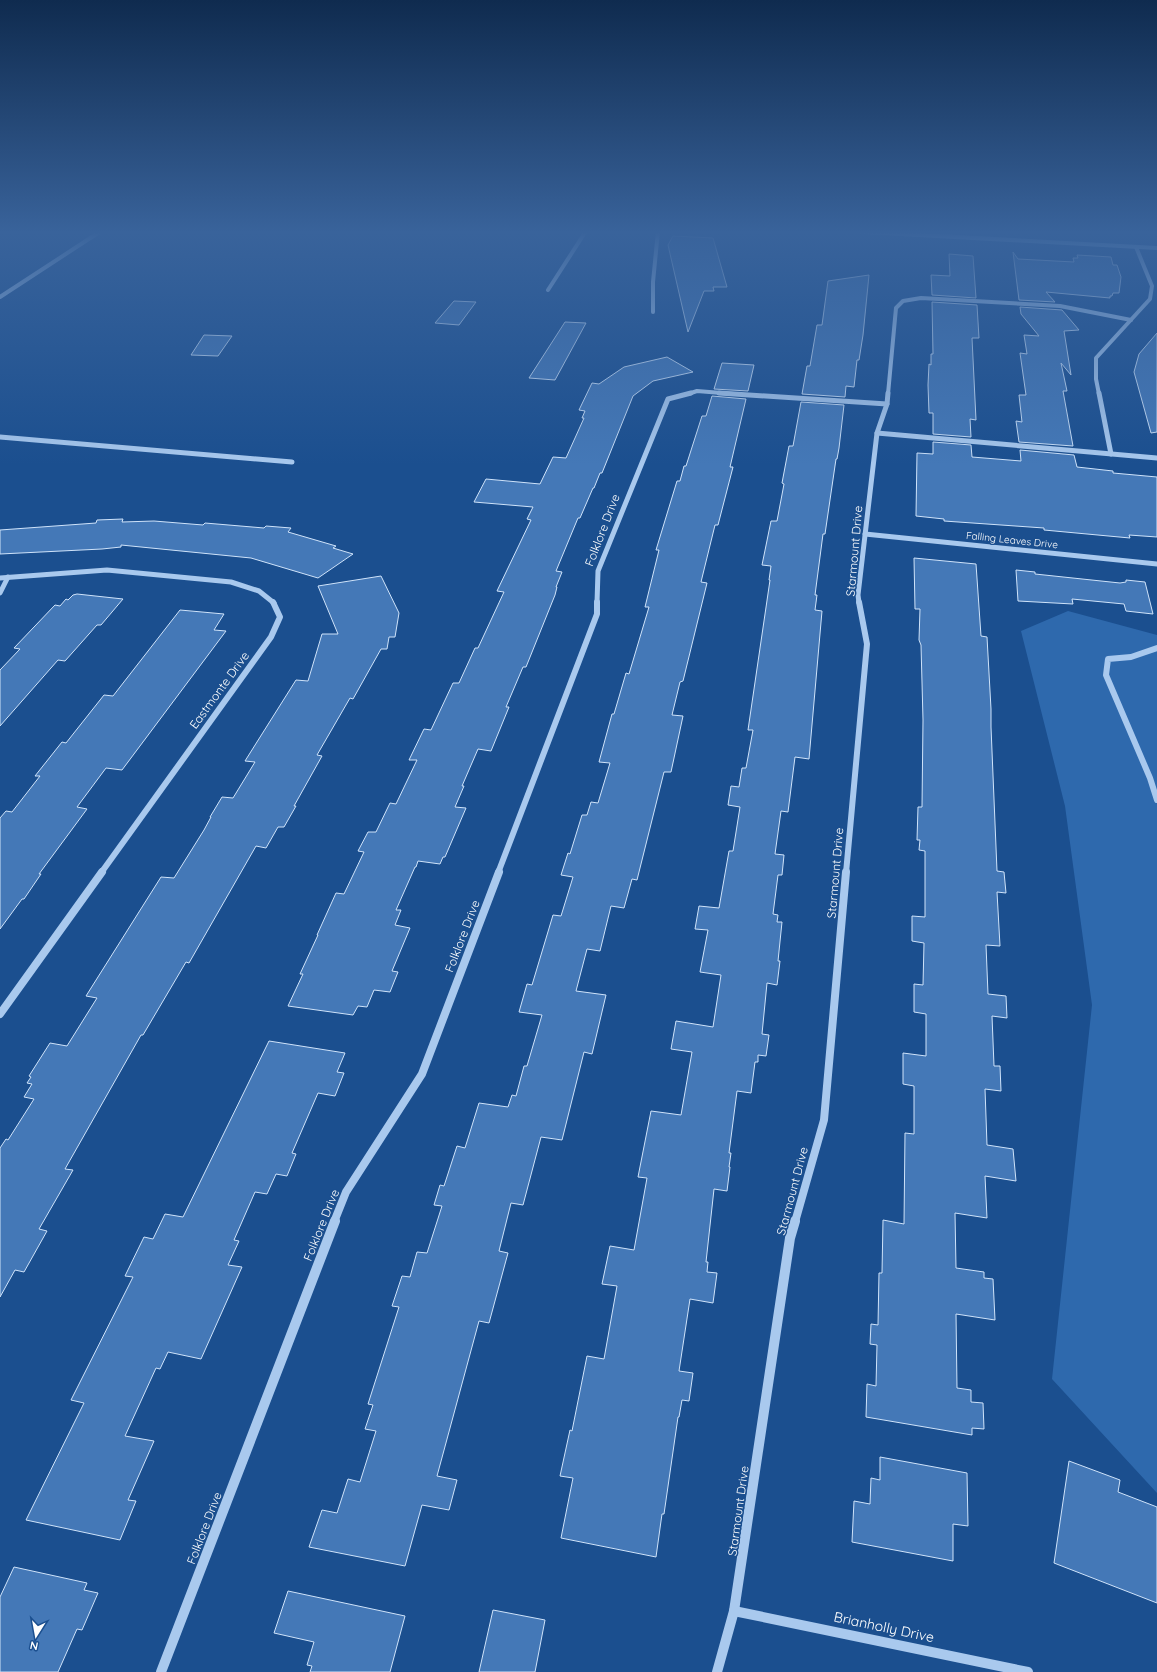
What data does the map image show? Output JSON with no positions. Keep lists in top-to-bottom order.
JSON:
{
  "streets": {
    "street": [
      "Folklore Drive",
      "Falling Leaves Drive",
      "Starmount Drive",
      "Eastmonte Drive",
      "Brianholly Drive"
    ]
  },
  "crossings": [
    ["Folklore Drive", "Starmount Drive"],
    ["Falling Leaves Drive", "Starmount Drive"],
    ["Starmount Drive", "Brianholly Drive"]
  ],
  "north": "bottom"
}
